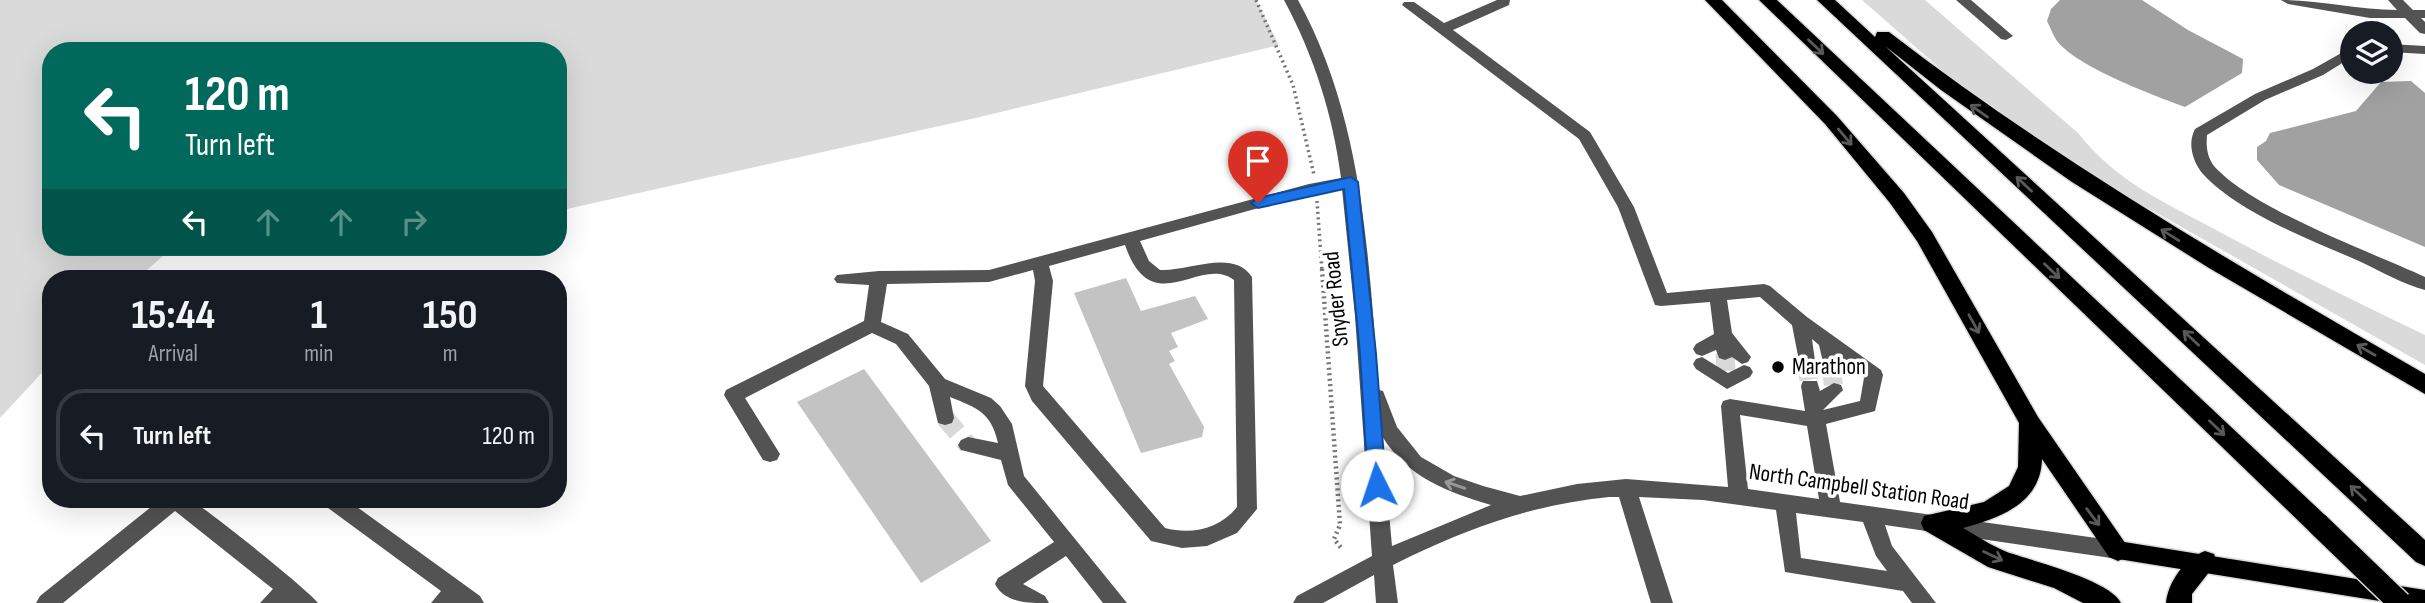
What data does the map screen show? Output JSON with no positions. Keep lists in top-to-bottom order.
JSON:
{
  "streets": {
    "main road": ["North Campbell Station Road"],
    "street": ["Snyder Road"]
  },
  "crossings": [
    ["Snyder Road", "North Campbell Station Road"]
  ],
  "places": ["Marathon"],
  "page": {
    "turn": ["120 m", "Turn left"],
    "eta": [
      "15:44",
      "Arrival",
      "1",
      "min",
      "150",
      "m"
    ],
    "list": [
      {
        "name": "Turn left",
        "value": "120 m"
      }
    ]
  }
}
